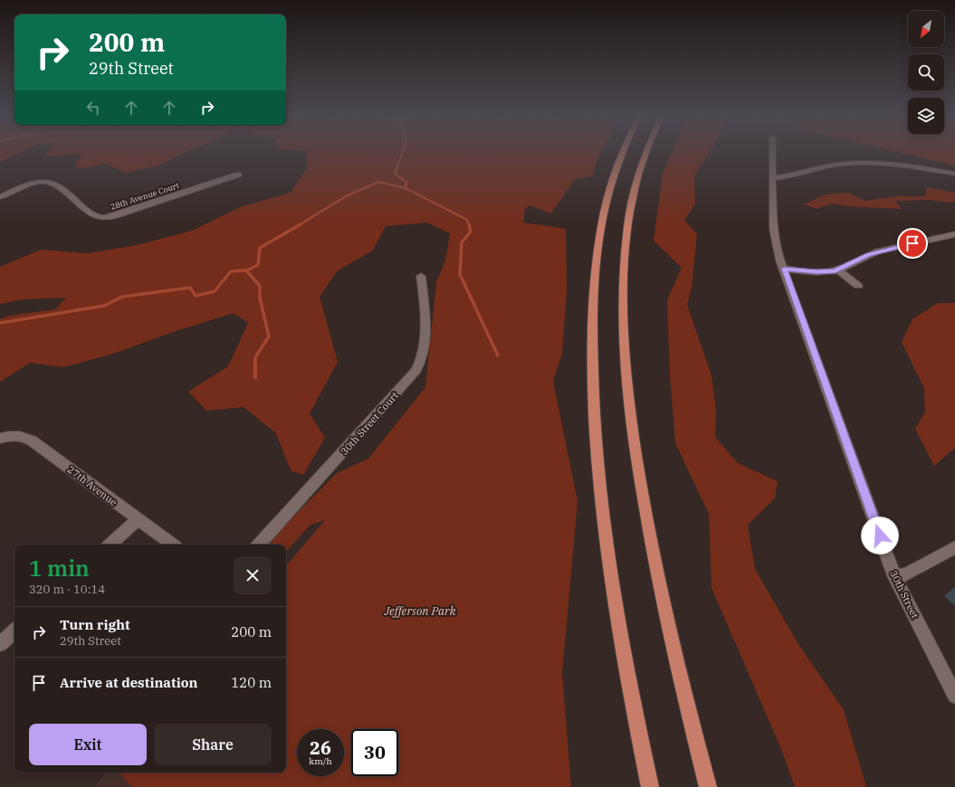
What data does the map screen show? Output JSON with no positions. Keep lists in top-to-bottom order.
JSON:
{
  "streets": {
    "street": [
      "28th Avenue Court",
      "30th Street Court",
      "27th Avenue",
      "30th Street"
    ]
  },
  "parks": ["Jefferson Park"],
  "north": "bottom left",
  "page": {
    "turn": ["200 m", "29th Street"],
    "heading": ["1 min", "320 m · 10:14"],
    "list": [
      {
        "name": "Turn right",
        "note": "29th Street",
        "value": "200 m"
      },
      {
        "name": "Arrive at destination",
        "value": "120 m"
      }
    ],
    "buttons": ["Exit", "Share"],
    "speed": "26 km/h",
    "limit": "30"
  }
}
